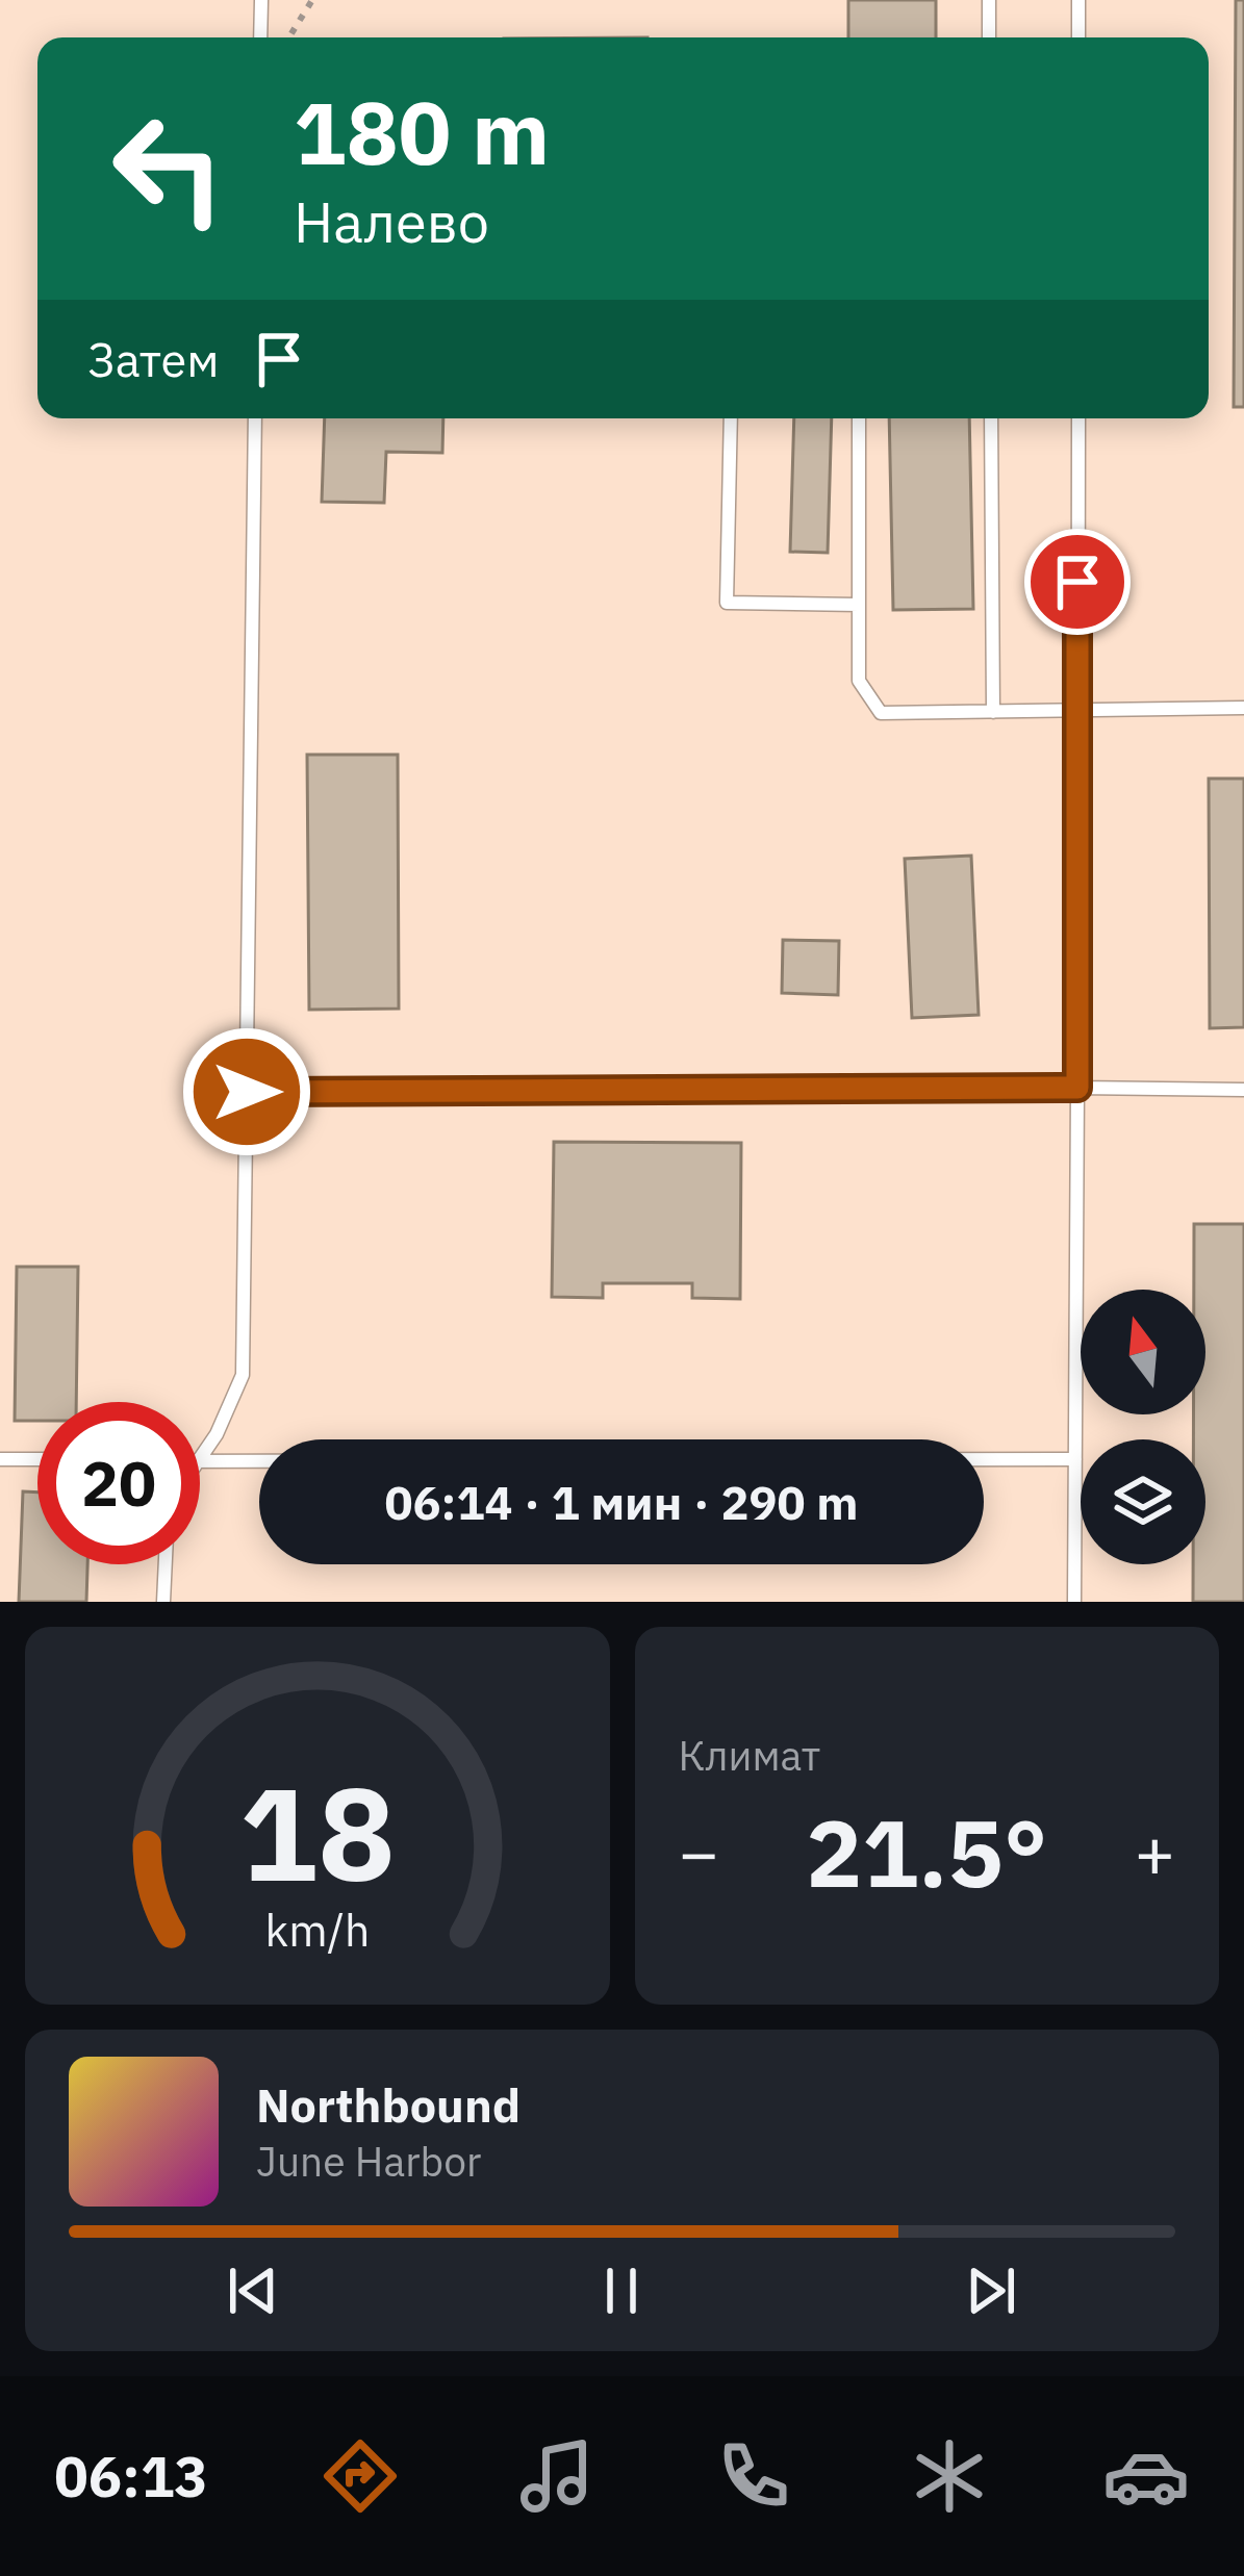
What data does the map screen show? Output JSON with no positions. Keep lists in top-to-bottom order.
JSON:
{
  "north": "top",
  "page": {
    "turn": ["180 m", "Налево"],
    "then": "Затем",
    "limit": "20",
    "trip": "06:14 · 1 мин · 290 m",
    "tile": "Климат",
    "heat": ["−", "21.5°", "+"],
    "song": ["Northbound", "June Harbor"],
    "tabs": "06:13",
    "gauge": ["18", "km/h"]
  }
}
